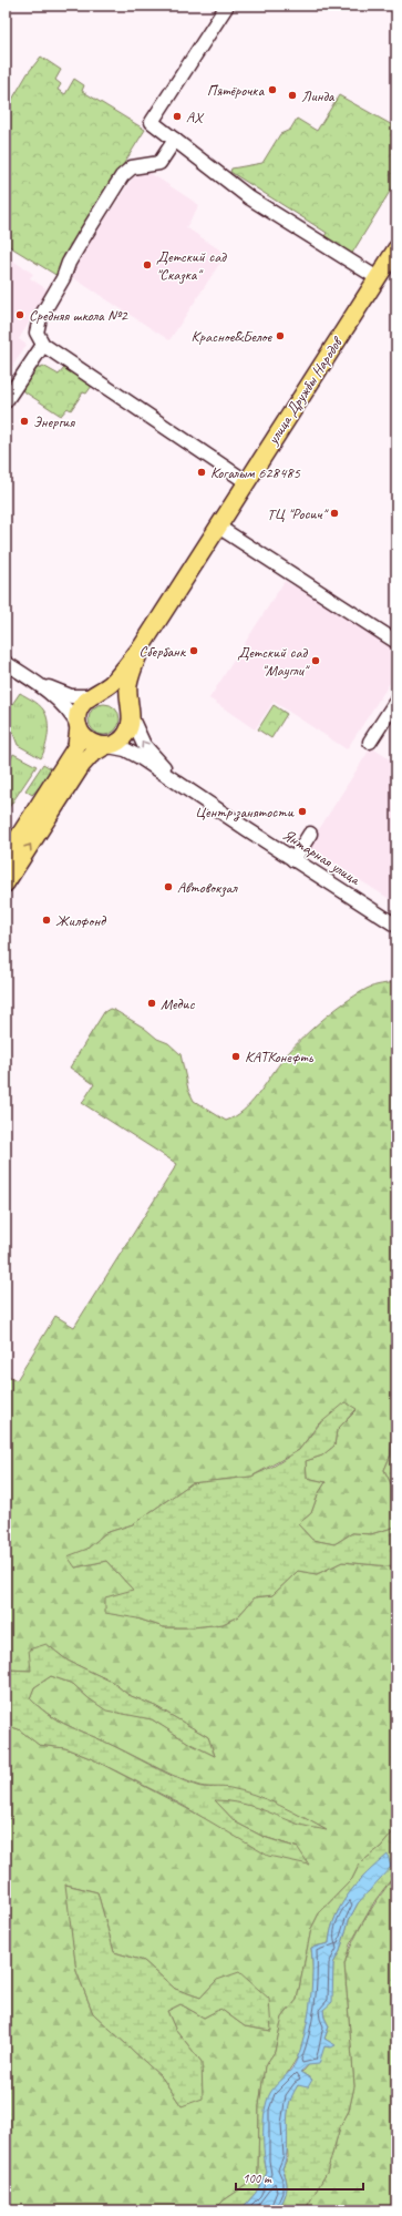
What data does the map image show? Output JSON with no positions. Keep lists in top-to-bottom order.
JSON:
{
  "streets": {
    "main road": ["улица Дружбы Народов"],
    "street": ["Янтарная улица"]
  },
  "places": [
    "Пятёрочка",
    "Линда",
    "АХ",
    "Детский сад \"Сказка\"",
    "Средняя школа №2",
    "Красное&Белое",
    "Энергия",
    "Когалым 628485",
    "ТЦ \"Росич\"",
    "Сбербанк",
    "Детский сад \"Маугли\"",
    "Центр занятости",
    "Автовокзал",
    "Жилфонд",
    "Медис",
    "КАТКонефть"
  ],
  "scale_bar": "100 m"
}
